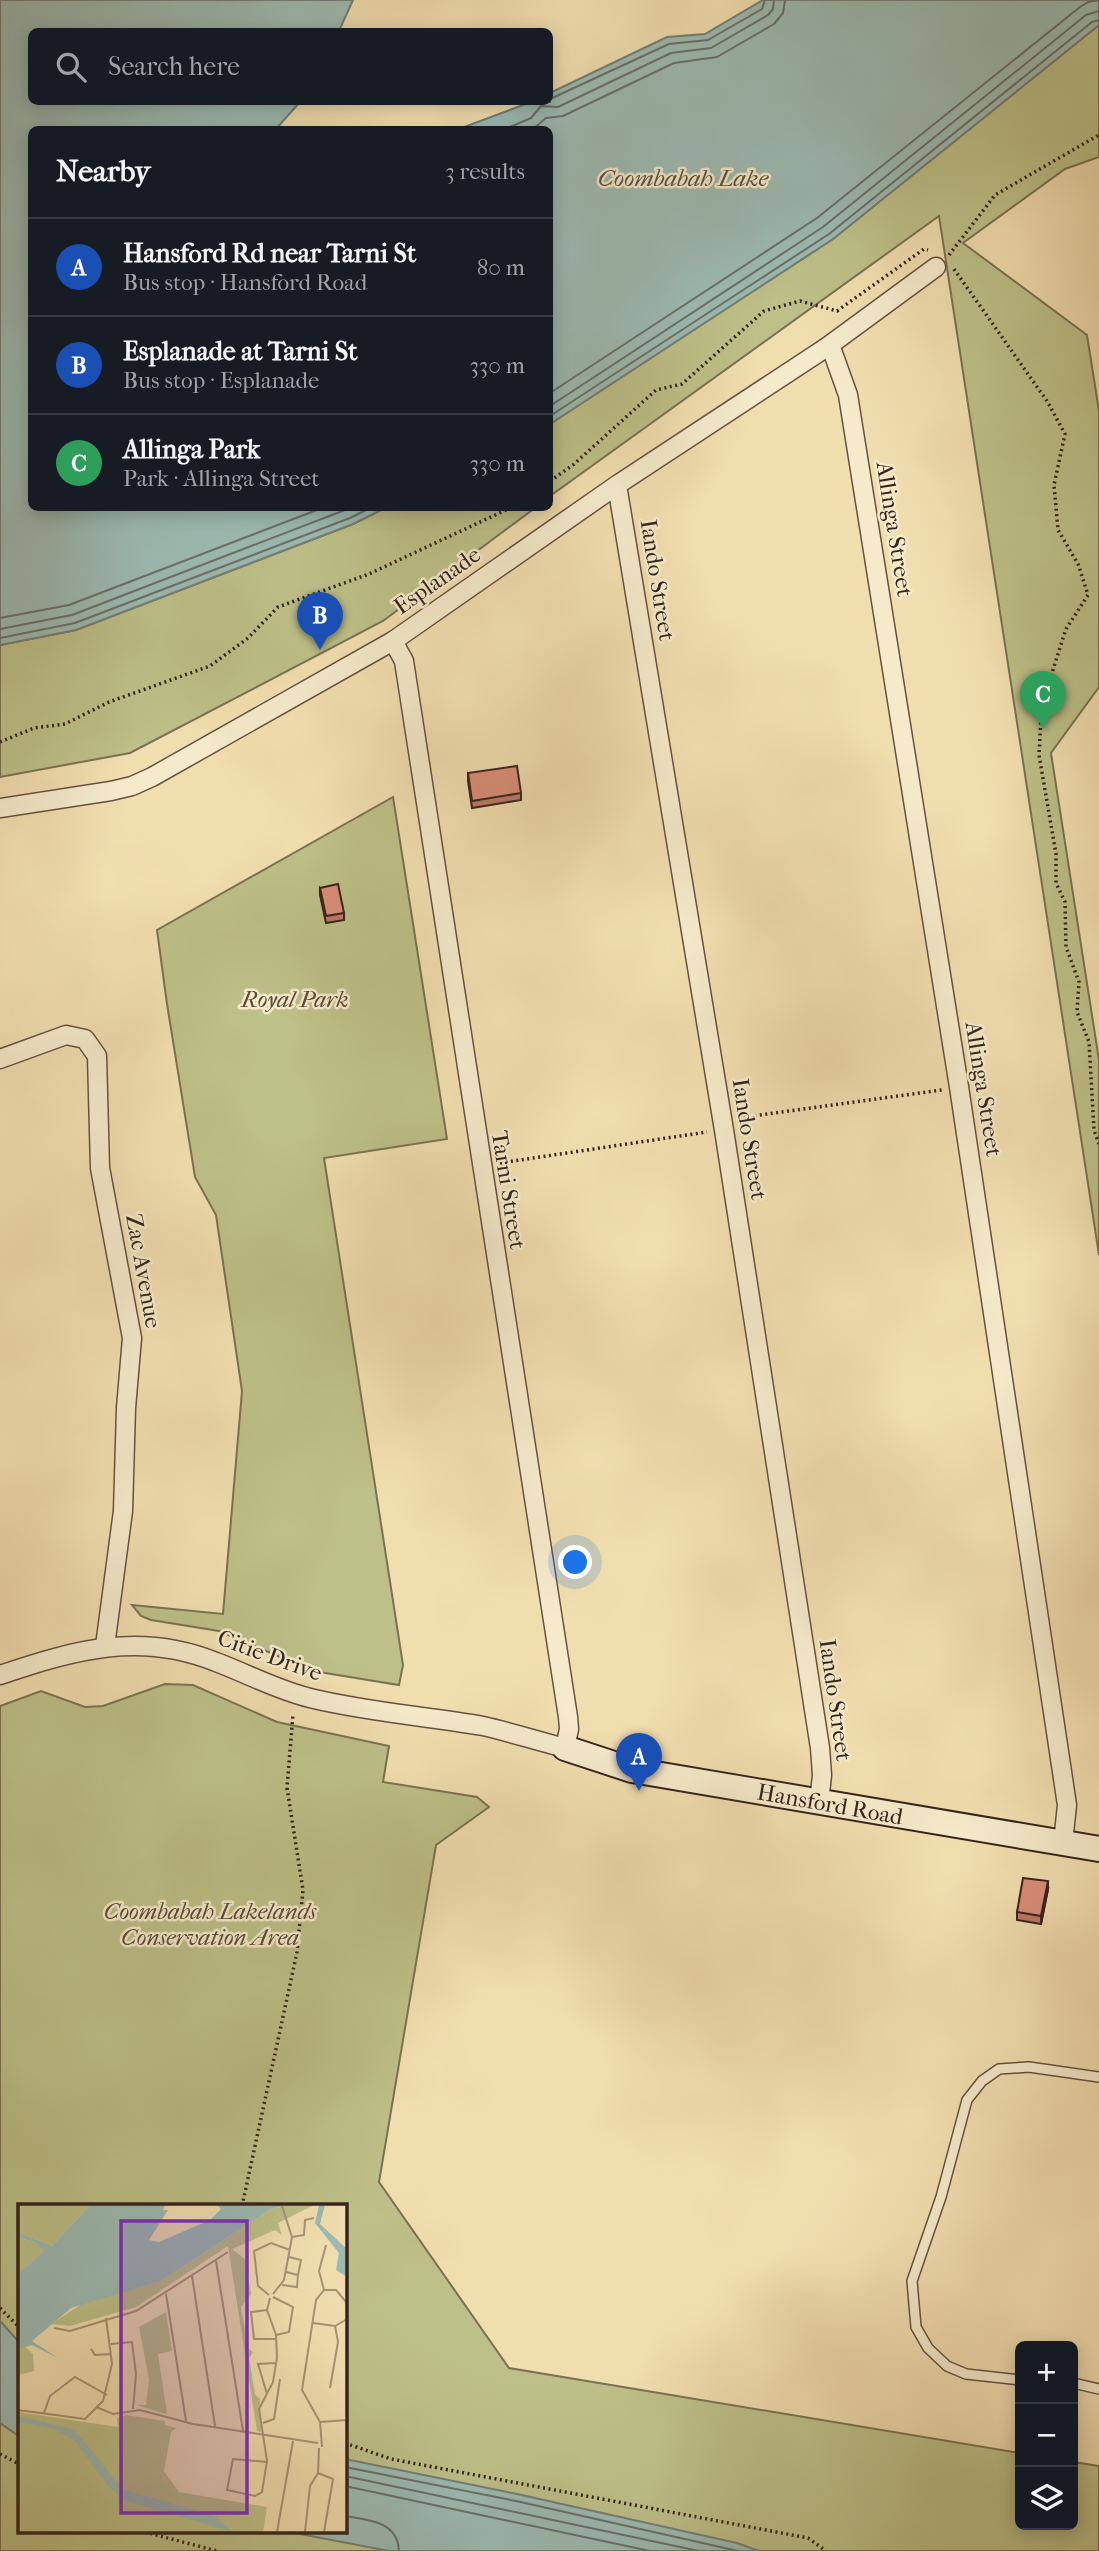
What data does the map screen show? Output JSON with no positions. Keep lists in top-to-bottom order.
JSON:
{
  "streets": {
    "street": [
      "Allinga Street",
      "Esplanade",
      "Iando Street",
      "Tarni Street",
      "Zac Avenue",
      "Citie Drive",
      "Hansford Road"
    ]
  },
  "crossings": [
    ["Allinga Street", "Esplanade"],
    ["Allinga Street", "Hansford Road"],
    ["Esplanade", "Iando Street"],
    ["Esplanade", "Tarni Street"],
    ["Iando Street", "Hansford Road"],
    ["Tarni Street", "Citie Drive"],
    ["Tarni Street", "Hansford Road"],
    ["Zac Avenue", "Citie Drive"],
    ["Citie Drive", "Hansford Road"]
  ],
  "water": ["Coombabah Lake"],
  "parks": ["Royal Park", "Coombabah Lakelands Conservation Area"],
  "page": {
    "search": "Search here",
    "heading": ["Nearby", "3 results"],
    "list": [
      {
        "mark": "A",
        "name": "Hansford Rd near Tarni St",
        "note": "Bus stop · Hansford Road",
        "value": "80 m"
      },
      {
        "mark": "B",
        "name": "Esplanade at Tarni St",
        "note": "Bus stop · Esplanade",
        "value": "330 m"
      },
      {
        "mark": "C",
        "name": "Allinga Park",
        "note": "Park · Allinga Street",
        "value": "330 m"
      }
    ],
    "pins": ["B", "C", "A"],
    "map_buttons": ["+", "−"]
  }
}
